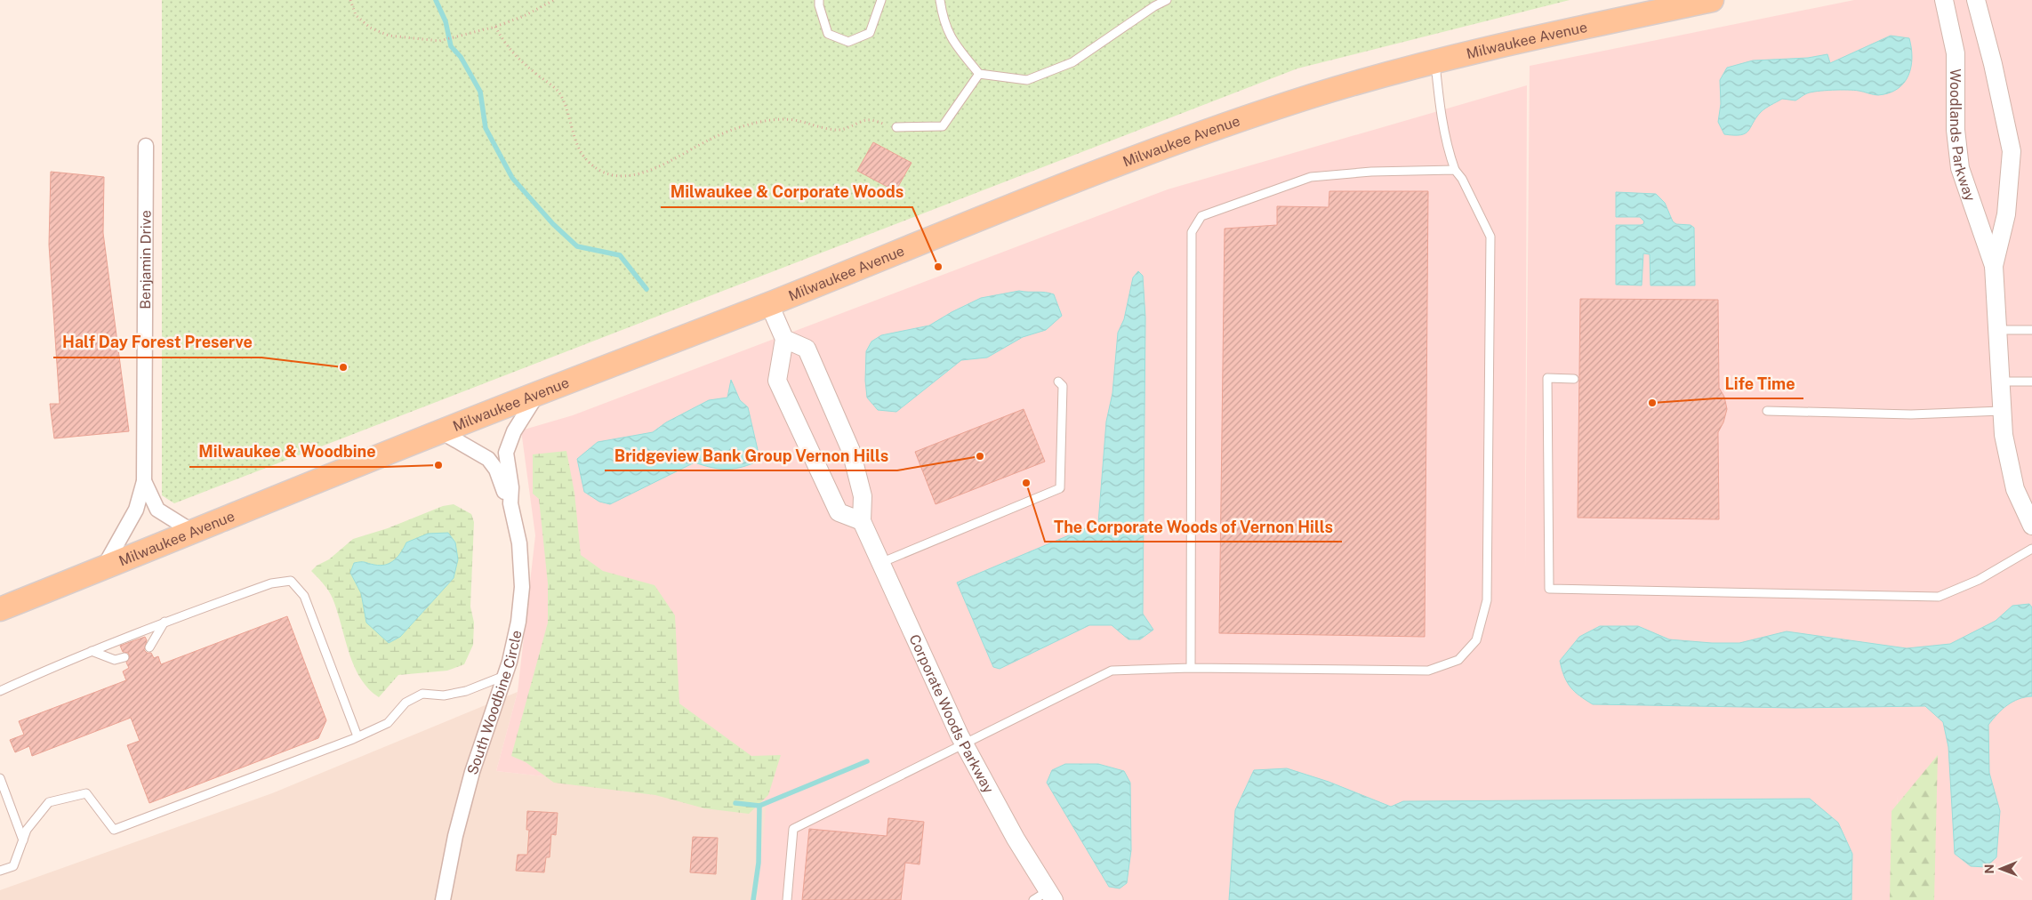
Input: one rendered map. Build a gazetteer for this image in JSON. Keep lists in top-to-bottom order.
{
  "streets": {
    "main road": ["Milwaukee Avenue"],
    "street": [
      "Woodlands Parkway",
      "Benjamin Drive",
      "South Woodbine Circle",
      "Corporate Woods Parkway"
    ]
  },
  "crossings": [
    ["Milwaukee Avenue", "Benjamin Drive"],
    ["Milwaukee Avenue", "South Woodbine Circle"]
  ],
  "places": [
    "Milwaukee & Corporate Woods",
    "Half Day Forest Preserve",
    "Life Time",
    "Bridgeview Bank Group Vernon Hills",
    "Milwaukee & Woodbine",
    "The Corporate Woods of Vernon Hills"
  ],
  "north": "left"
}
